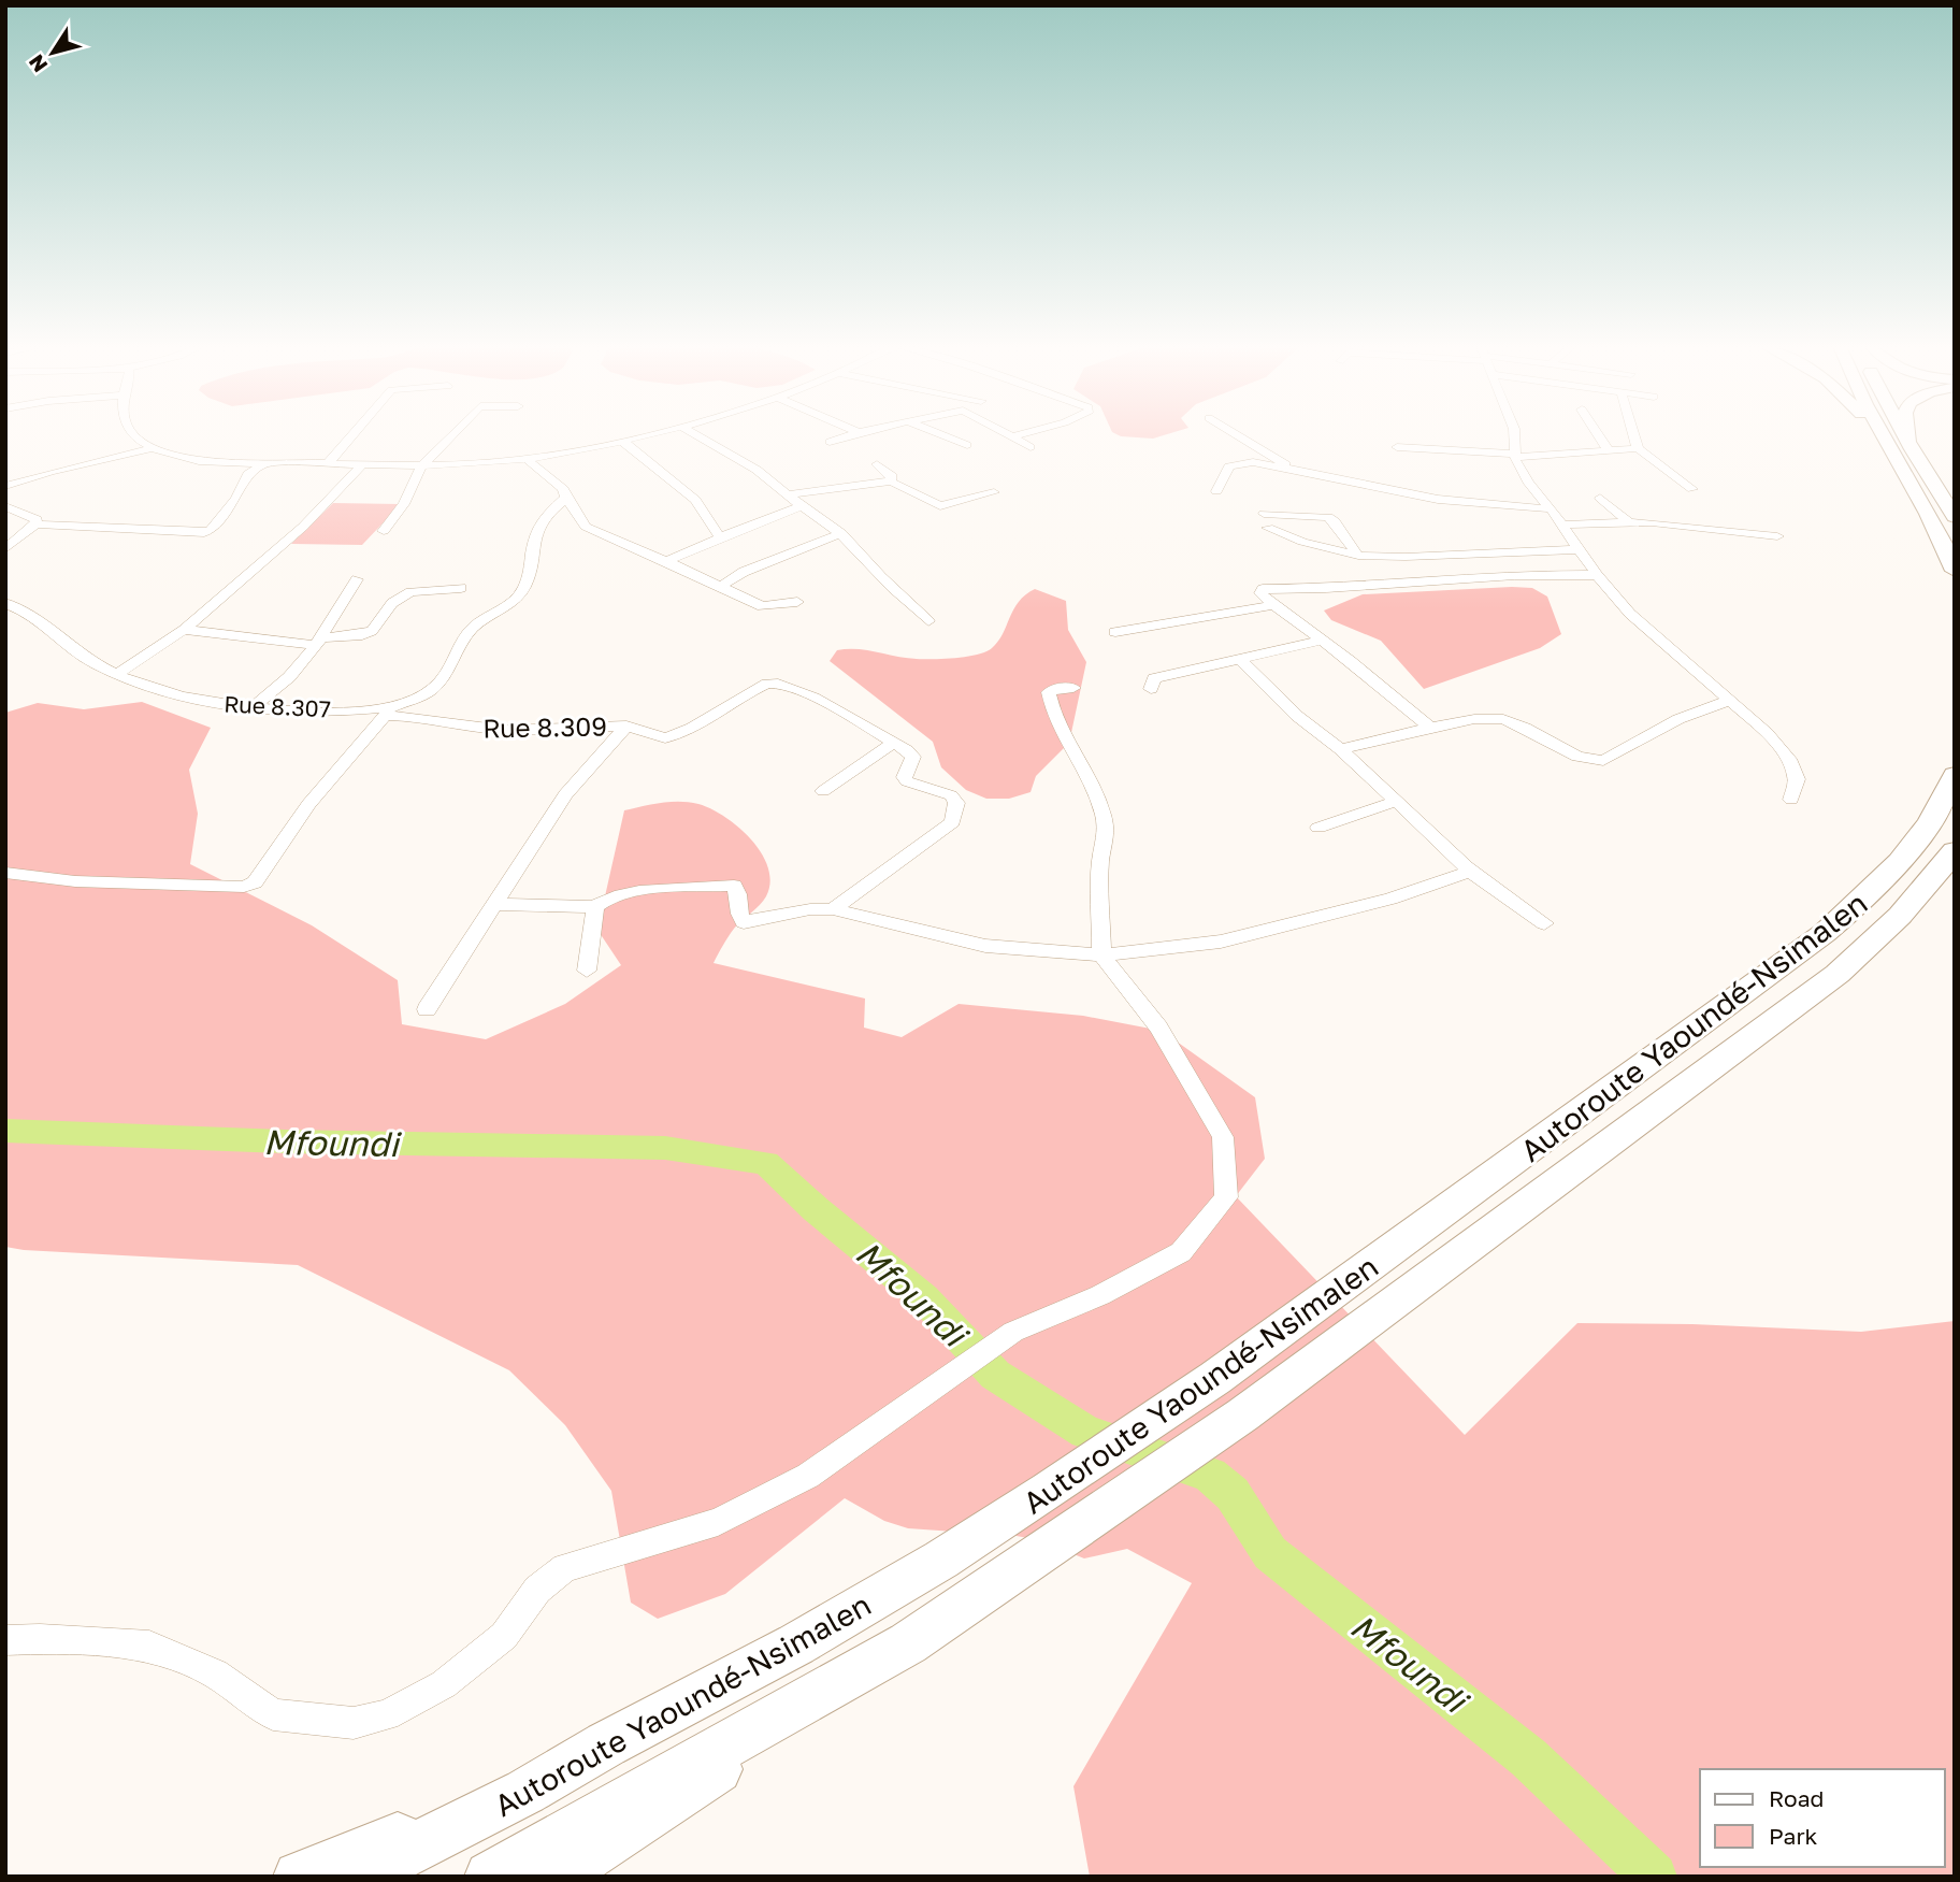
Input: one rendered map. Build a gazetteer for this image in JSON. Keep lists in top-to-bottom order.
{
  "streets": {
    "highway": ["Autoroute Yaoundé-Nsimalen"],
    "street": ["Rue 8.307", "Rue 8.309"]
  },
  "crossings": [
    ["Rue 8.307", "Rue 8.309"]
  ],
  "water": ["Mfoundi"],
  "legend": ["Road", "Park"],
  "north": "bottom left"
}
